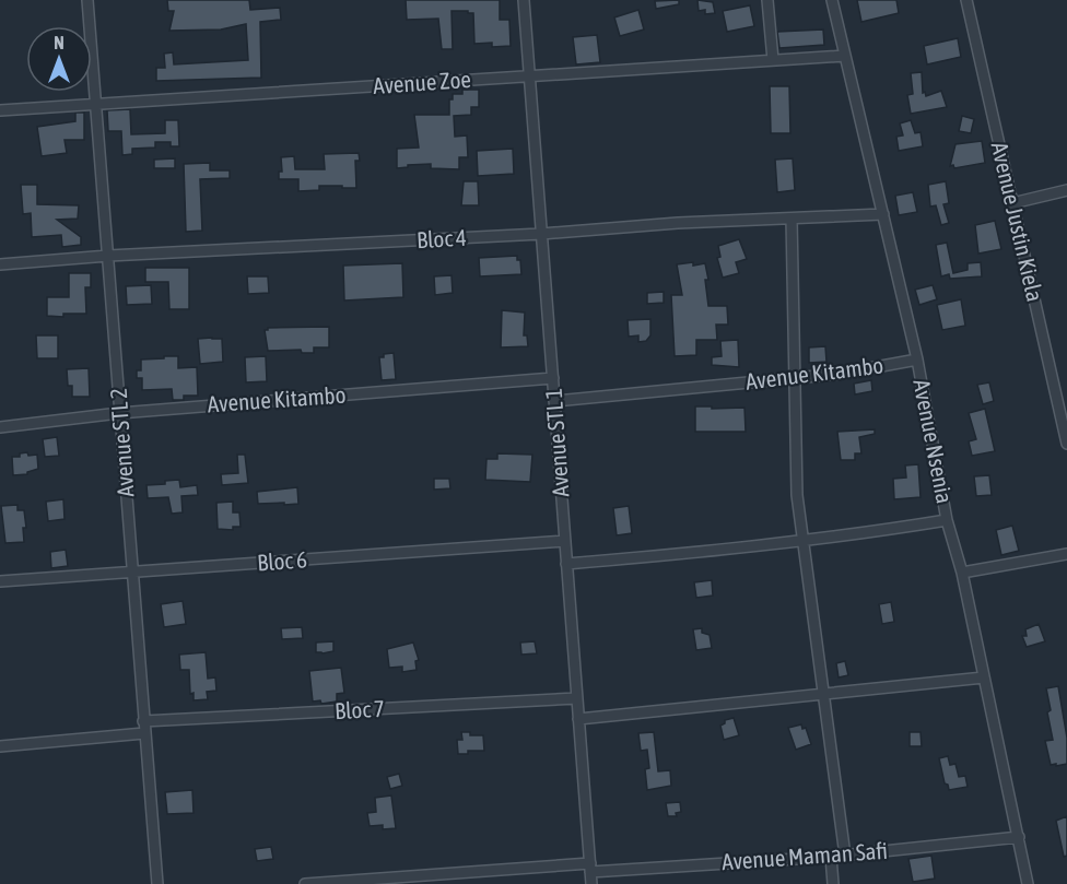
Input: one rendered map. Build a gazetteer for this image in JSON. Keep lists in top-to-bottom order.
{
  "streets": {
    "street": [
      "Avenue Zoe",
      "Avenue Justin Kiela",
      "Bloc 4",
      "Avenue Kitambo",
      "Avenue Nsenia",
      "Avenue STL 2",
      "Avenue STL 1",
      "Bloc 6",
      "Bloc 7",
      "Avenue Maman Safi"
    ]
  },
  "crossings": [
    ["Avenue Zoe", "Avenue Nsenia"],
    ["Avenue Zoe", "Avenue STL 2"],
    ["Avenue Zoe", "Avenue STL 1"],
    ["Bloc 4", "Avenue Nsenia"],
    ["Bloc 4", "Avenue STL 2"],
    ["Bloc 4", "Avenue STL 1"],
    ["Avenue Kitambo", "Avenue Nsenia"],
    ["Avenue Kitambo", "Avenue STL 2"],
    ["Avenue Kitambo", "Avenue STL 1"],
    ["Avenue Nsenia", "Avenue Maman Safi"],
    ["Avenue STL 2", "Bloc 6"],
    ["Avenue STL 2", "Bloc 7"],
    ["Avenue STL 1", "Bloc 6"],
    ["Avenue STL 1", "Bloc 7"],
    ["Avenue STL 1", "Avenue Maman Safi"]
  ],
  "north": "top"
}
